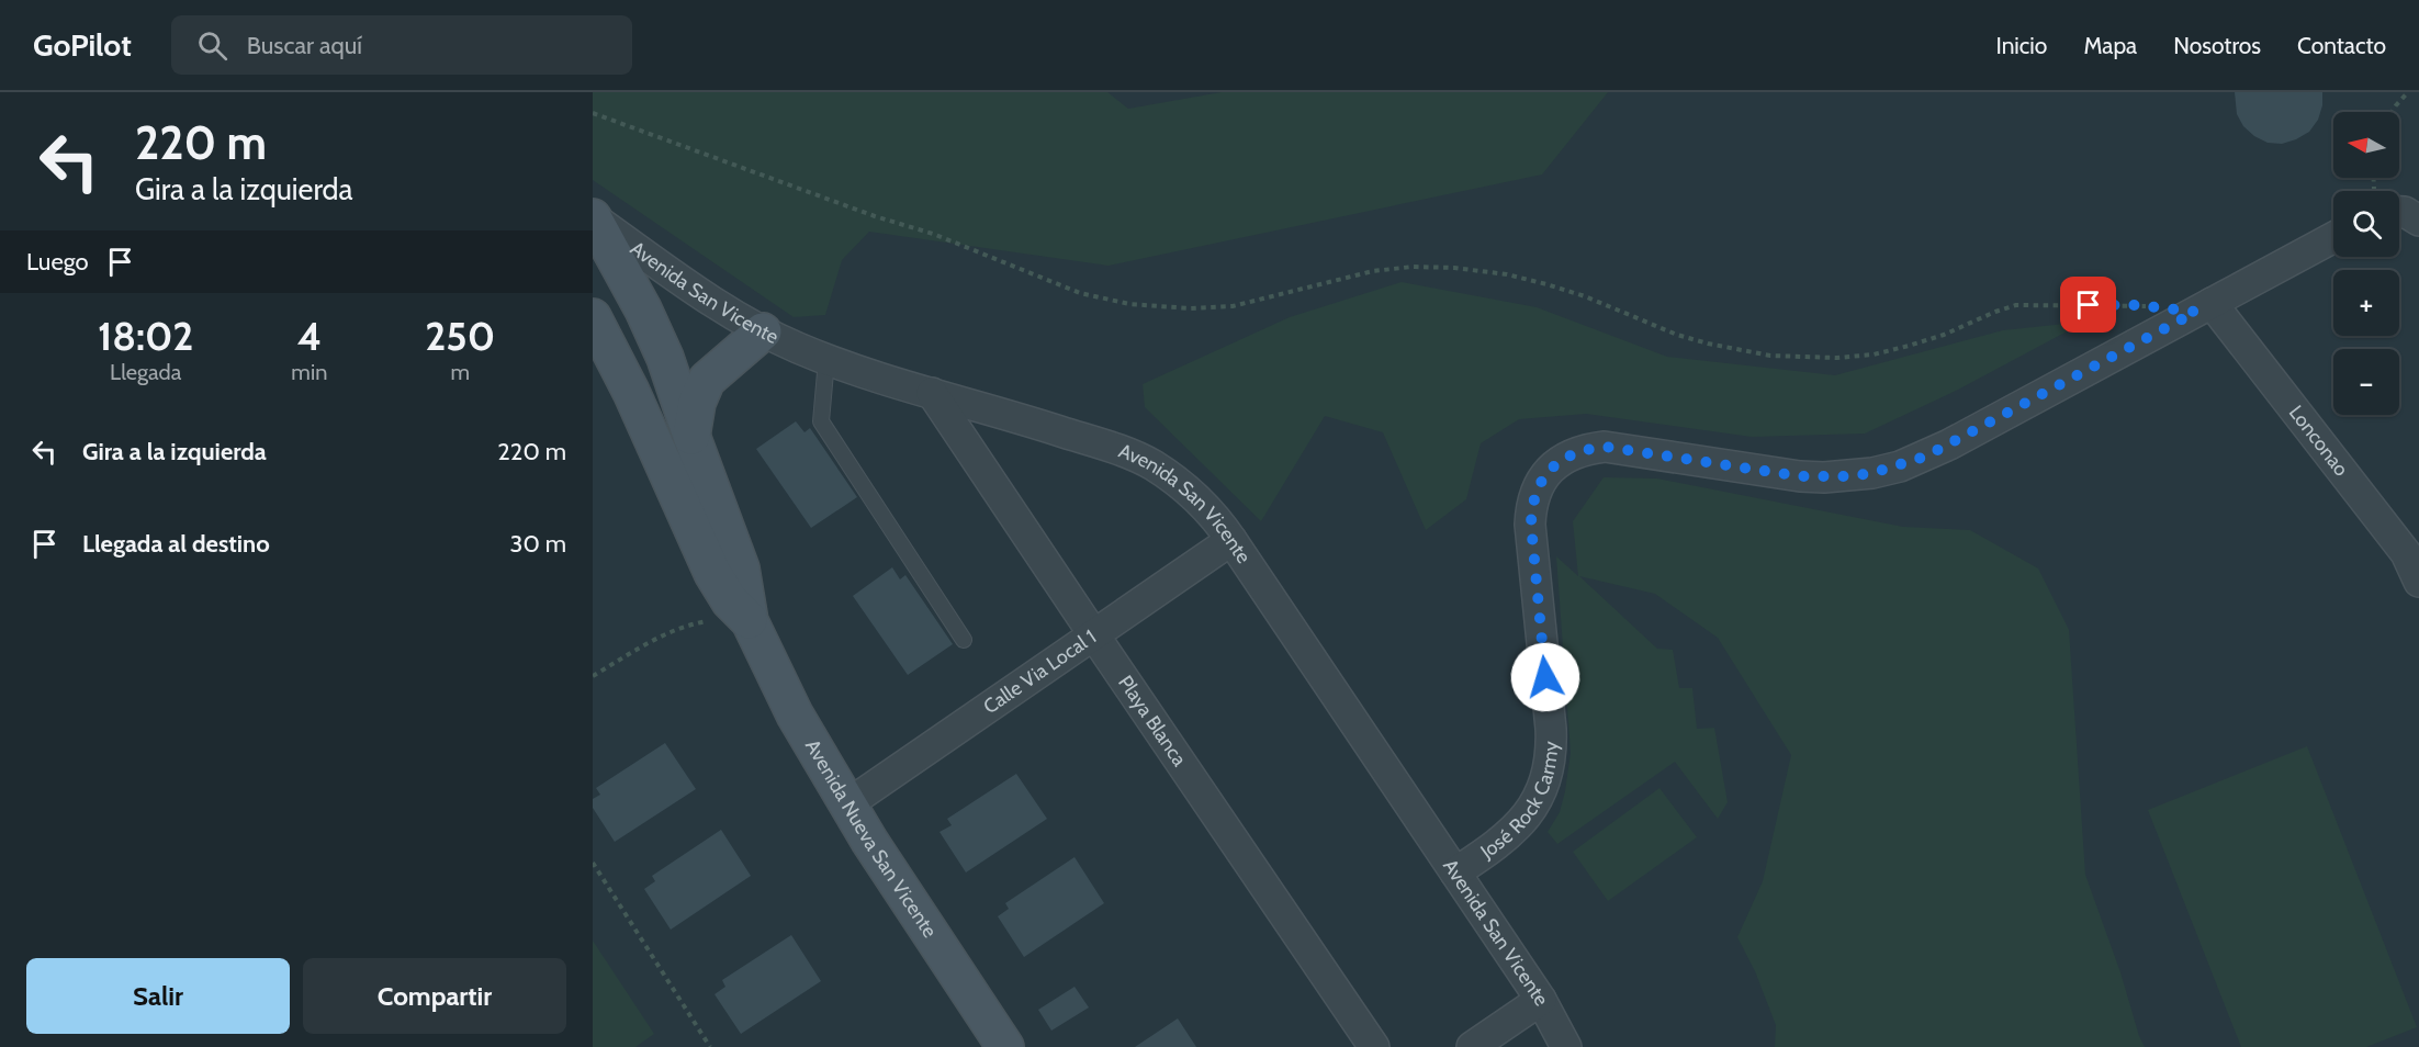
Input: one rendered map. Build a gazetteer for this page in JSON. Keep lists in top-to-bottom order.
{
  "streets": {
    "street": [
      "Avenida San Vicente",
      "Lonconao",
      "Calle Via Local 1",
      "Playa Blanca",
      "José Rock Carmy",
      "Avenida Nueva San Vicente"
    ]
  },
  "crossings": [
    ["Avenida San Vicente", "Calle Via Local 1"],
    ["Avenida San Vicente", "Playa Blanca"],
    ["Avenida San Vicente", "José Rock Carmy"],
    ["Avenida San Vicente", "Avenida Nueva San Vicente"],
    ["Lonconao", "José Rock Carmy"],
    ["Calle Via Local 1", "Playa Blanca"],
    ["Calle Via Local 1", "Avenida Nueva San Vicente"]
  ],
  "north": "left",
  "page": {
    "header": "GoPilot",
    "search": "Buscar aquí",
    "nav": [
      "Inicio",
      "Mapa",
      "Nosotros",
      "Contacto"
    ],
    "turn": ["220 m", "Gira a la izquierda"],
    "map_buttons": ["+", "−"],
    "then": "Luego",
    "eta": [
      "18:02",
      "Llegada",
      "4",
      "min",
      "250",
      "m"
    ],
    "list": [
      {
        "name": "Gira a la izquierda",
        "value": "220 m"
      },
      {
        "name": "Llegada al destino",
        "value": "30 m"
      }
    ],
    "buttons": ["Salir", "Compartir"]
  }
}
